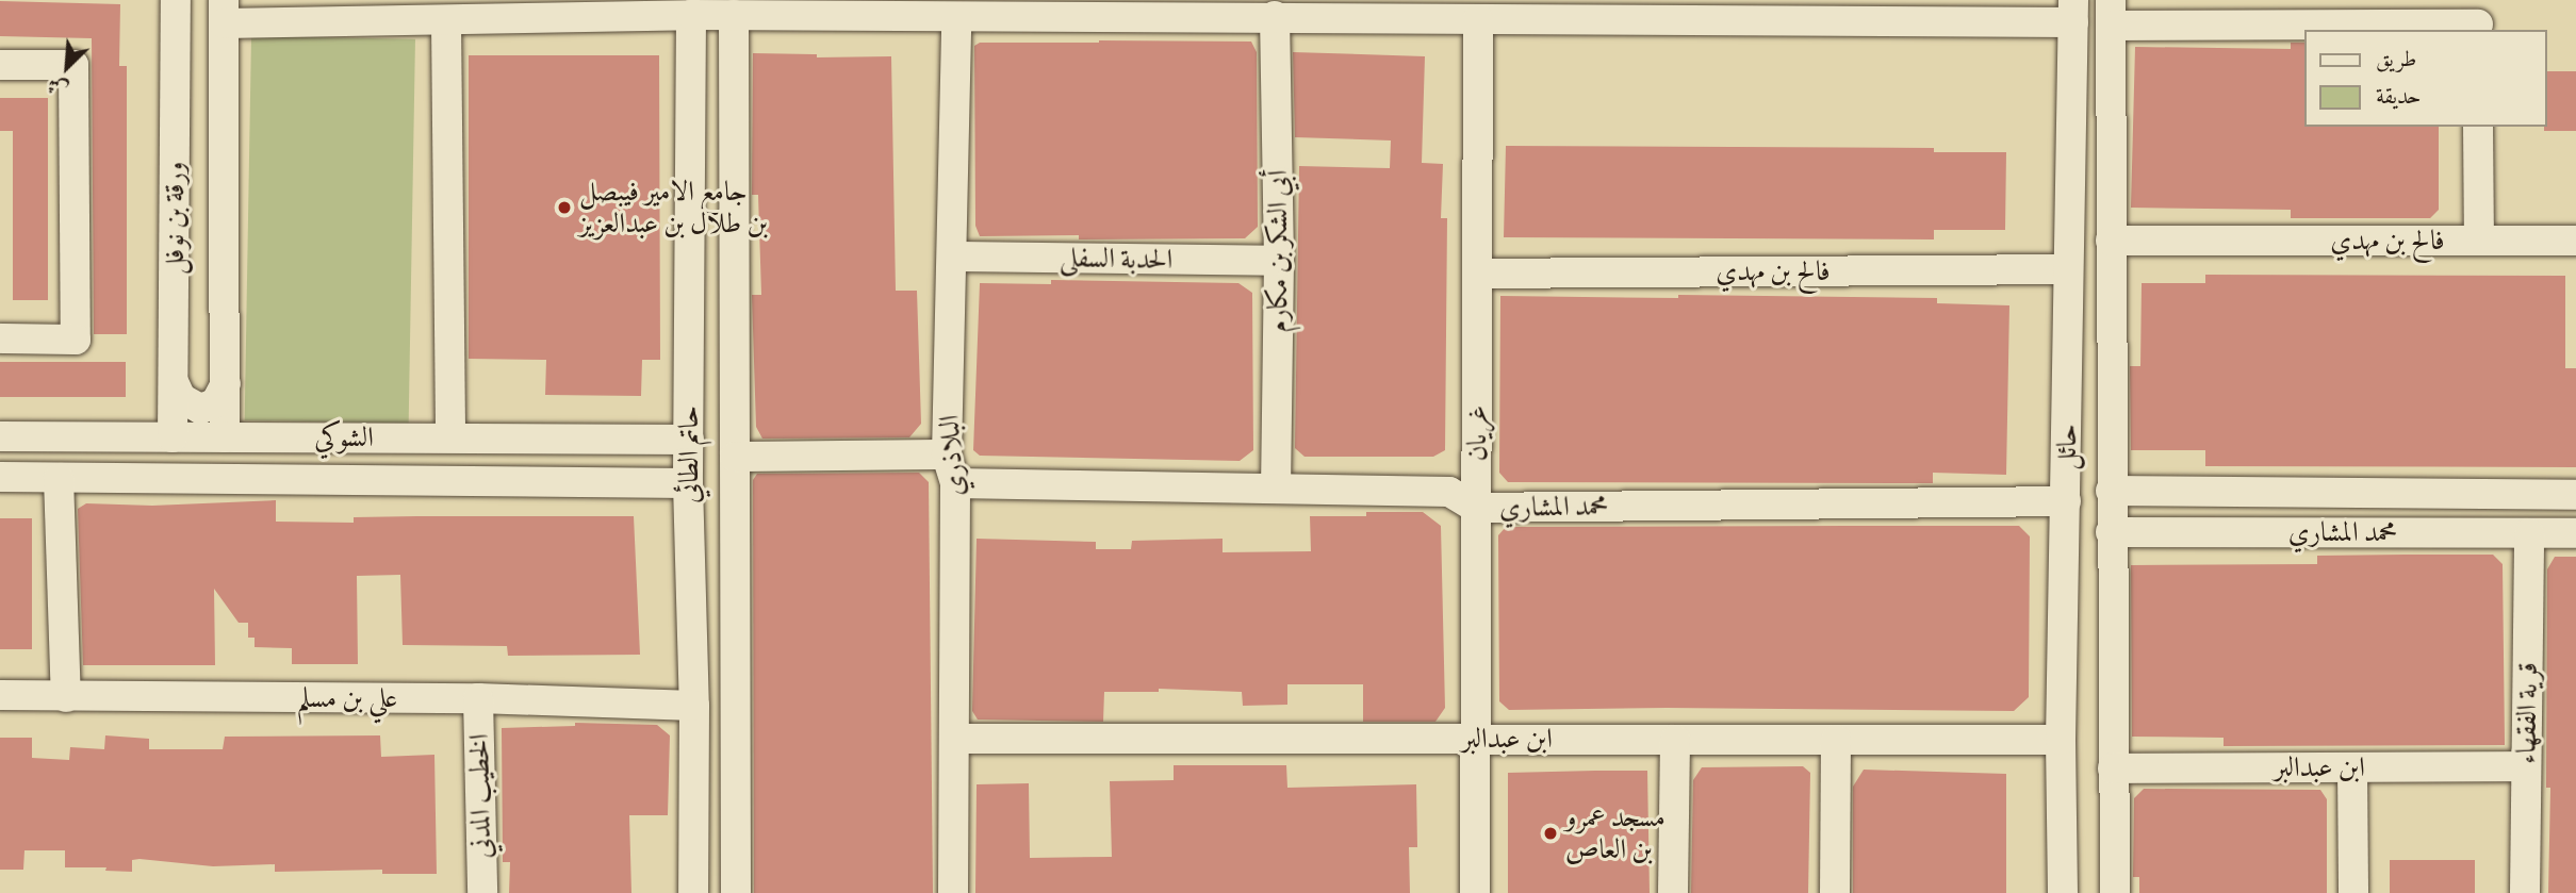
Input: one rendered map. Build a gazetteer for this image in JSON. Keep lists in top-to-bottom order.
{
  "streets": {
    "street": [
      "ورقة بن نوفل",
      "فالح بن مهدي",
      "أبي الشكر بن مكارم",
      "الحدبة السفلى",
      "غريان",
      "الشوكي",
      "حائل",
      "حاتم الطائي",
      "البلاذري",
      "محمد المشاري",
      "علي بن مسلم",
      "قرية الفقهاء",
      "ابن عبدالبر",
      "الخطيب المدني"
    ]
  },
  "crossings": [
    ["ورقة بن نوفل", "الشوكي"],
    ["فالح بن مهدي", "غريان"],
    ["فالح بن مهدي", "حائل"],
    ["أبي الشكر بن مكارم", "الحدبة السفلى"],
    ["أبي الشكر بن مكارم", "محمد المشاري"],
    ["الحدبة السفلى", "البلاذري"],
    ["غريان", "محمد المشاري"],
    ["غريان", "ابن عبدالبر"],
    ["الشوكي", "حاتم الطائي"],
    ["حائل", "محمد المشاري"],
    ["حائل", "ابن عبدالبر"],
    ["حاتم الطائي", "محمد المشاري"],
    ["حاتم الطائي", "علي بن مسلم"],
    ["البلاذري", "محمد المشاري"],
    ["البلاذري", "ابن عبدالبر"],
    ["محمد المشاري", "قرية الفقهاء"],
    ["علي بن مسلم", "الخطيب المدني"],
    ["قرية الفقهاء", "ابن عبدالبر"]
  ],
  "places": ["جامع الامير فيبصل بن طلال بن عبدالعزيز", "مسجد عمرو بن العاص"],
  "legend": ["طريق", "حديقة"],
  "north": "bottom left"
}
